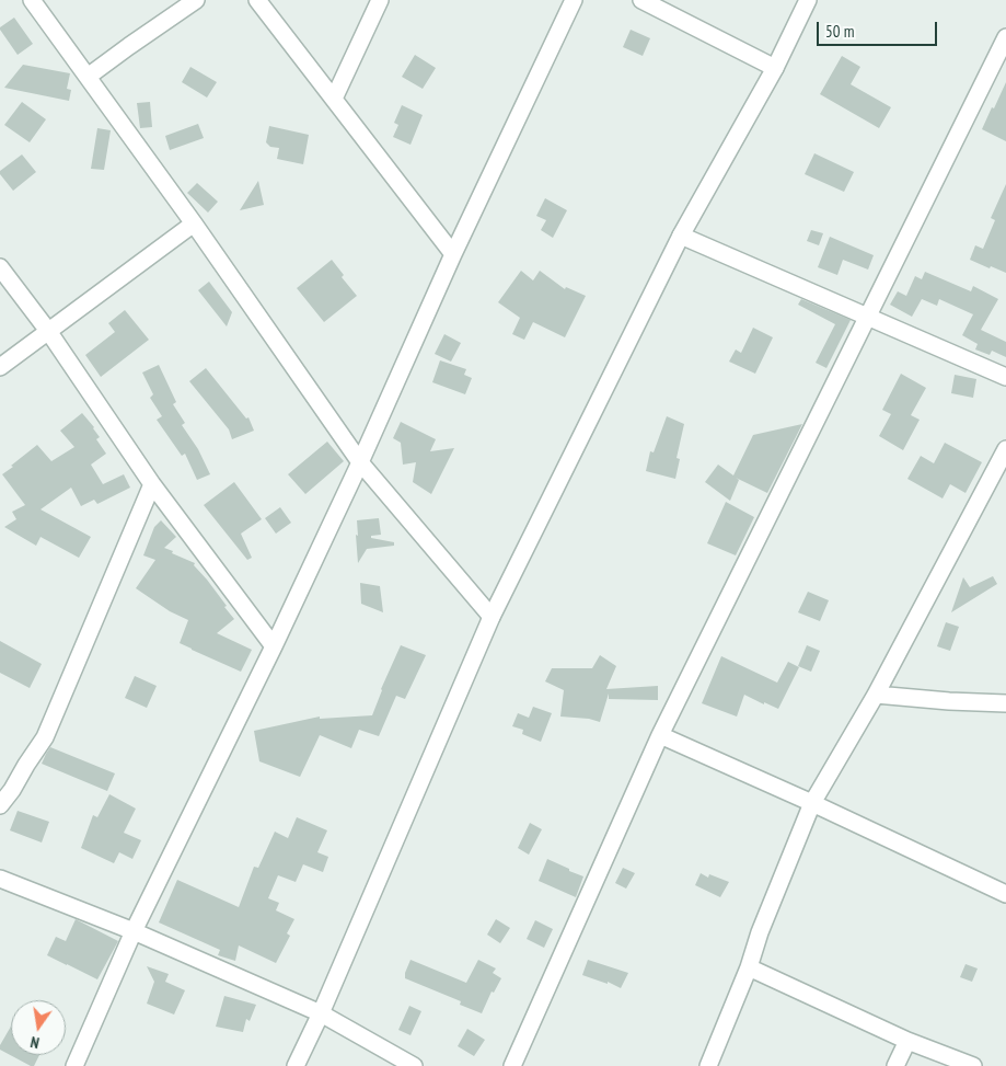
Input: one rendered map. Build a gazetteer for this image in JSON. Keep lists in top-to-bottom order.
{
  "scale_bar": "50 m",
  "north": "bottom"
}
